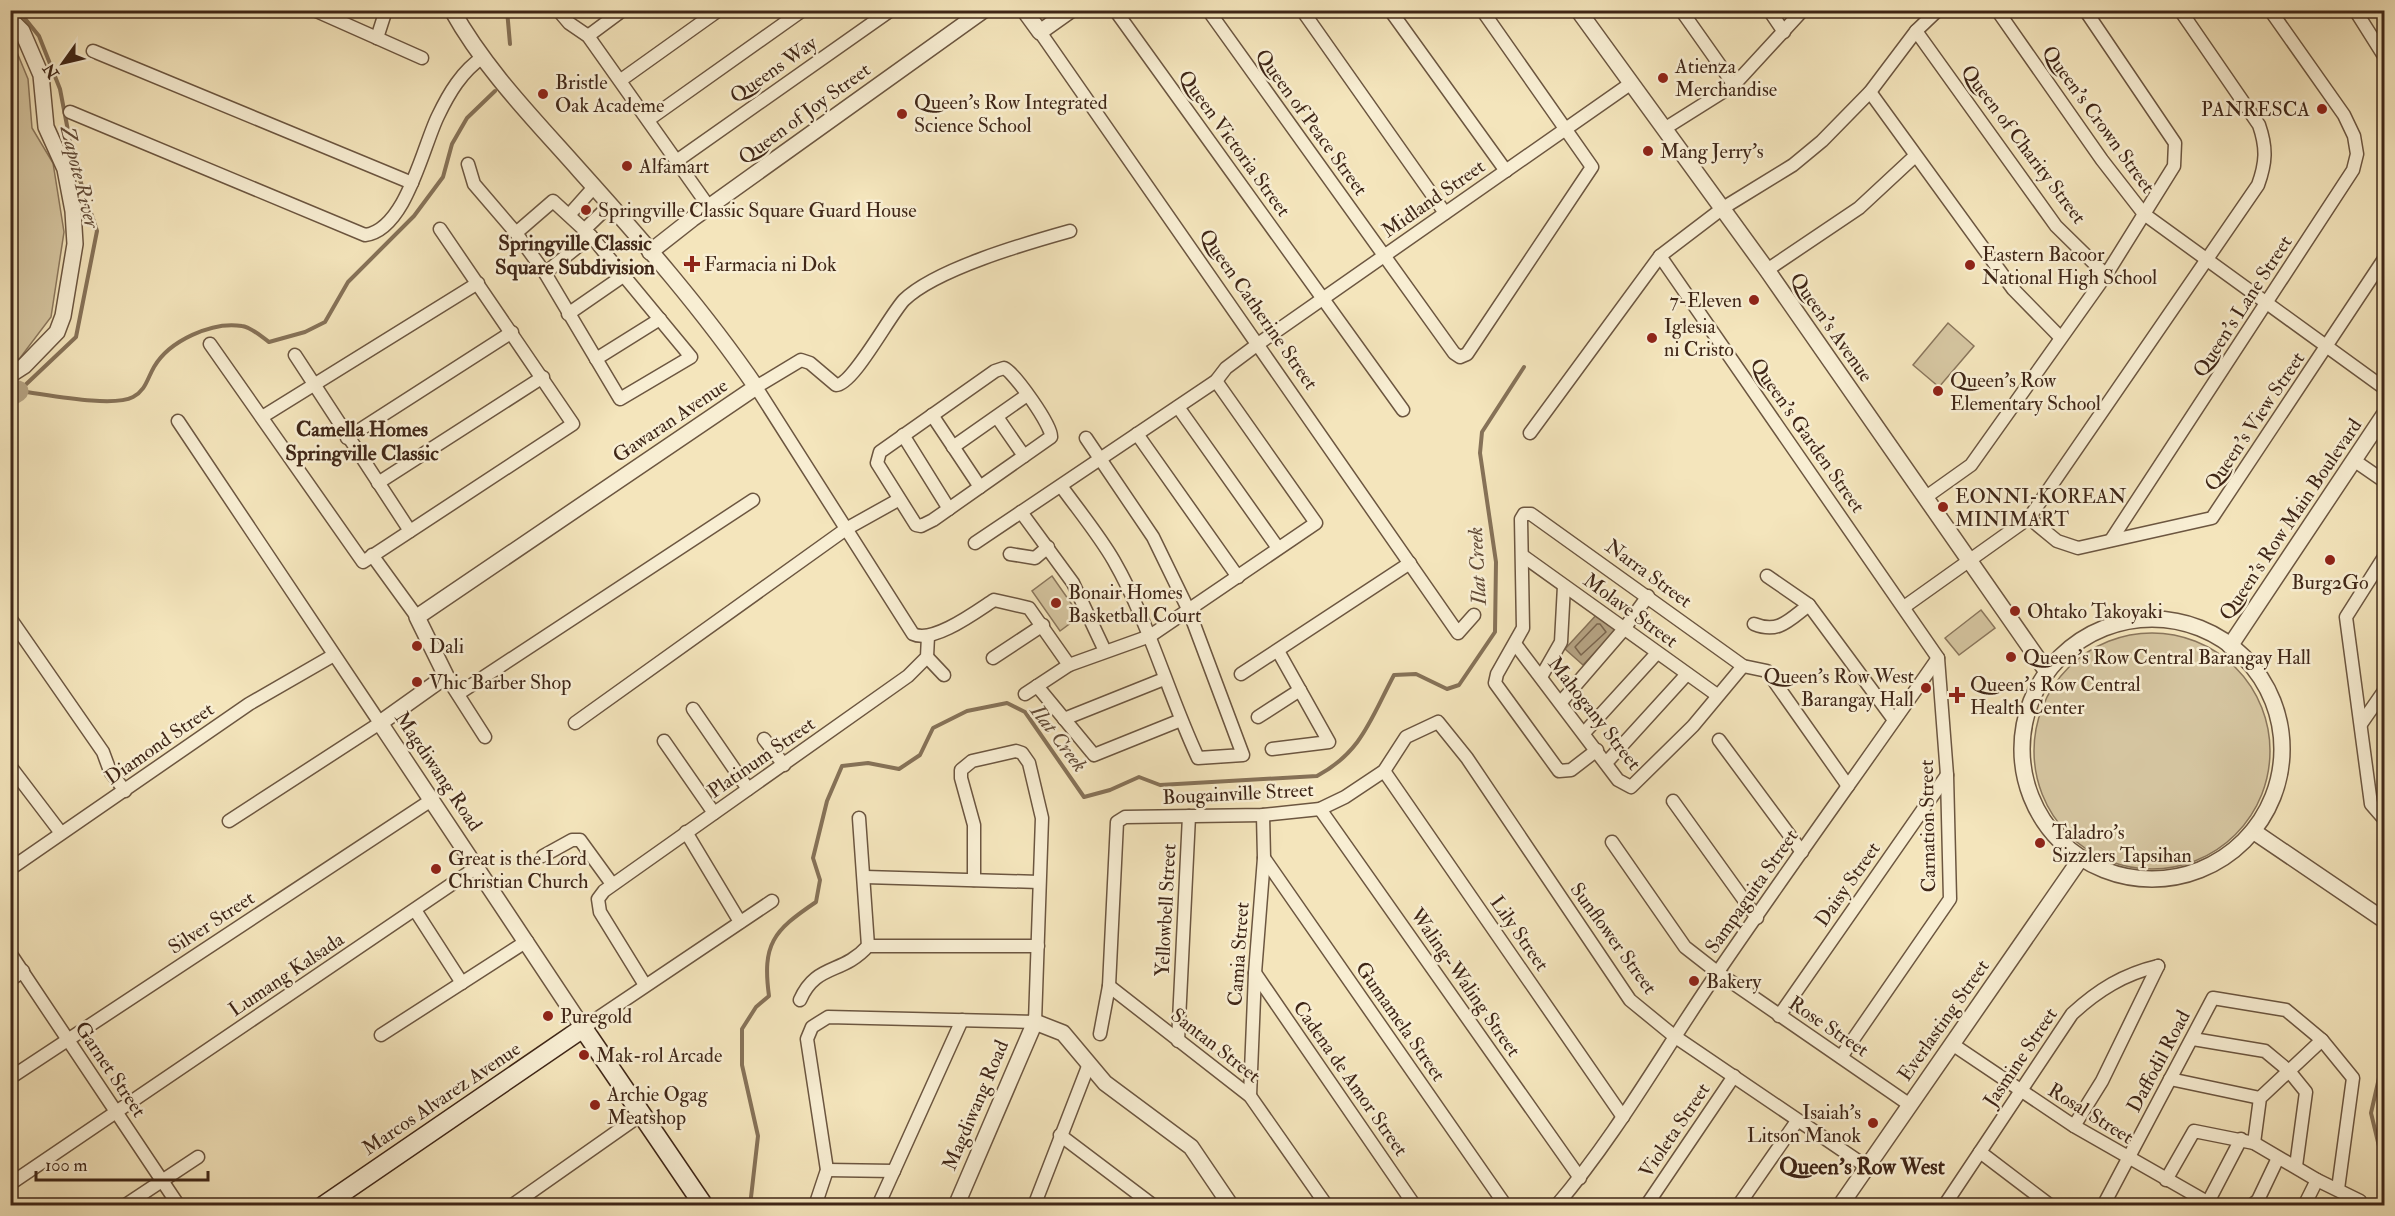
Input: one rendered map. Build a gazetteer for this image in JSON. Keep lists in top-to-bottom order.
{
  "streets": {
    "main road": ["Magdiwang Road", "Marcos Alvarez Avenue"],
    "street": [
      "Queens Way",
      "Queen of Joy Street",
      "Queen's Crown Street",
      "Queen of Peace Street",
      "Queen Victoria Street",
      "Queen of Charity Street",
      "Midland Street",
      "Queen's Lane Street",
      "Queen Catherine Street",
      "Queen's Avenue",
      "Gawaran Avenue",
      "Queen's View Street",
      "Queen's Garden Street",
      "Queen's Row Main Boulevard",
      "Narra Street",
      "Molave Street",
      "Mahogany Street",
      "Diamond Street",
      "Platinum Street",
      "Bougainville Street",
      "Carnation Street",
      "Daisy Street",
      "Sampaguita Street",
      "Yellowbell Street",
      "Silver Street",
      "Lily Street",
      "Sunflower Street",
      "Camia Street",
      "Lumang Kalsada",
      "Waling-Waling Street",
      "Everlasting Street",
      "Gumamela Street",
      "Rose Street",
      "Santan Street",
      "Jasmine Street",
      "Daffodil Road",
      "Garnet Street",
      "Cadena de Amor Street",
      "Rosal Street",
      "Violeta Street"
    ]
  },
  "crossings": [
    ["Queen of Joy Street", "Gawaran Avenue"],
    ["Queen's Crown Street", "Queen's Lane Street"],
    ["Queen's Crown Street", "Queen's View Street"],
    ["Queen of Peace Street", "Midland Street"],
    ["Queen Victoria Street", "Midland Street"],
    ["Midland Street", "Queen Catherine Street"],
    ["Midland Street", "Queen's Avenue"],
    ["Queen's Lane Street", "Queen's View Street"],
    ["Queen's Garden Street", "Carnation Street"],
    ["Narra Street", "Molave Street"],
    ["Narra Street", "Mahogany Street"],
    ["Narra Street", "Sampaguita Street"],
    ["Molave Street", "Mahogany Street"],
    ["Diamond Street", "Magdiwang Road"],
    ["Magdiwang Road", "Silver Street"],
    ["Magdiwang Road", "Lumang Kalsada"],
    ["Magdiwang Road", "Marcos Alvarez Avenue"],
    ["Bougainville Street", "Yellowbell Street"],
    ["Bougainville Street", "Lily Street"],
    ["Bougainville Street", "Sunflower Street"],
    ["Bougainville Street", "Camia Street"],
    ["Bougainville Street", "Waling-Waling Street"],
    ["Bougainville Street", "Santan Street"],
    ["Carnation Street", "Daisy Street"],
    ["Carnation Street", "Sampaguita Street"],
    ["Carnation Street", "Rose Street"],
    ["Daisy Street", "Rose Street"],
    ["Sampaguita Street", "Lily Street"],
    ["Sampaguita Street", "Sunflower Street"],
    ["Sampaguita Street", "Waling-Waling Street"],
    ["Sampaguita Street", "Rose Street"],
    ["Yellowbell Street", "Santan Street"],
    ["Silver Street", "Garnet Street"],
    ["Sunflower Street", "Everlasting Street"],
    ["Sunflower Street", "Violeta Street"],
    ["Camia Street", "Gumamela Street"],
    ["Camia Street", "Santan Street"],
    ["Camia Street", "Cadena de Amor Street"],
    ["Lumang Kalsada", "Garnet Street"],
    ["Everlasting Street", "Rose Street"],
    ["Everlasting Street", "Rosal Street"],
    ["Jasmine Street", "Rosal Street"],
    ["Daffodil Road", "Rosal Street"]
  ],
  "districts": ["Springville Classic Square Subdivision", "Camella Homes Springville Classic", "Queen's Row West"],
  "water": ["Zapote River", "Ilat Creek"],
  "places": {
    "other": [
      "Atienza Merchandise",
      "Bristle Oak Academe",
      "PANRESCA",
      "Queen's Row Integrated Science School",
      "Mang Jerry's",
      "Alfamart",
      "Springville Classic Square Guard House",
      "Eastern Bacoor National High School",
      "7-Eleven",
      "Iglesia ni Cristo",
      "Queen's Row Elementary School",
      "EONNI-KOREAN MINIMART",
      "Burg2Go",
      "Bonair Homes Basketball Court",
      "Ohtako Takoyaki",
      "Dali",
      "Queen's Row Central Barangay Hall",
      "Vhic Barber Shop",
      "Queen's Row West Barangay Hall",
      "Taladro's Sizzlers Tapsihan",
      "Great is the Lord Christian Church",
      "Bakery",
      "Puregold",
      "Mak-rol Arcade",
      "Archie Ogag Meatshop",
      "Isaiah's Litson Manok"
    ],
    "health": ["Farmacia ni Dok", "Queen's Row Central Health Center"]
  },
  "scale_bar": "100 m",
  "north": "bottom left"
}
